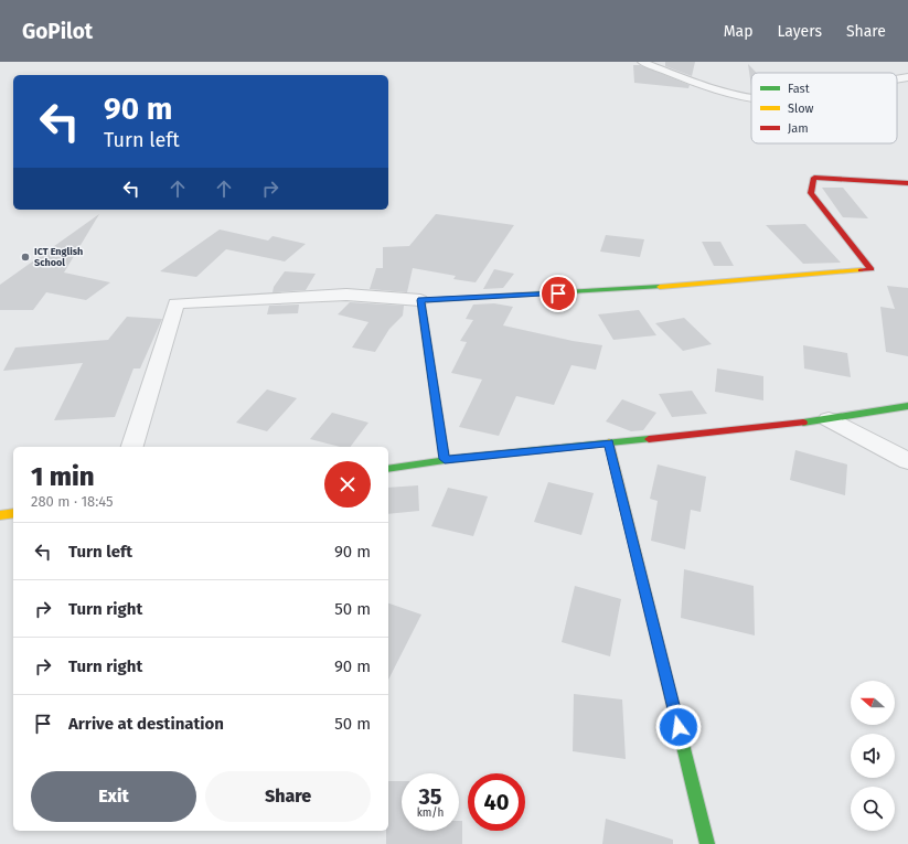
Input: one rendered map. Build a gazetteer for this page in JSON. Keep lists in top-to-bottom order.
{
  "places": ["ICT English School"],
  "legend": ["Fast", "Slow", "Jam"],
  "north": "left",
  "page": {
    "header": "GoPilot",
    "nav": ["Map", "Layers", "Share"],
    "turn": ["90 m", "Turn left"],
    "heading": ["1 min", "280 m · 18:45"],
    "list": [
      {
        "name": "Turn left",
        "value": "90 m"
      },
      {
        "name": "Turn right",
        "value": "50 m"
      },
      {
        "name": "Turn right",
        "value": "90 m"
      },
      {
        "name": "Arrive at destination",
        "value": "50 m"
      }
    ],
    "buttons": ["Exit", "Share"],
    "speed": "35 km/h",
    "limit": "40"
  }
}
